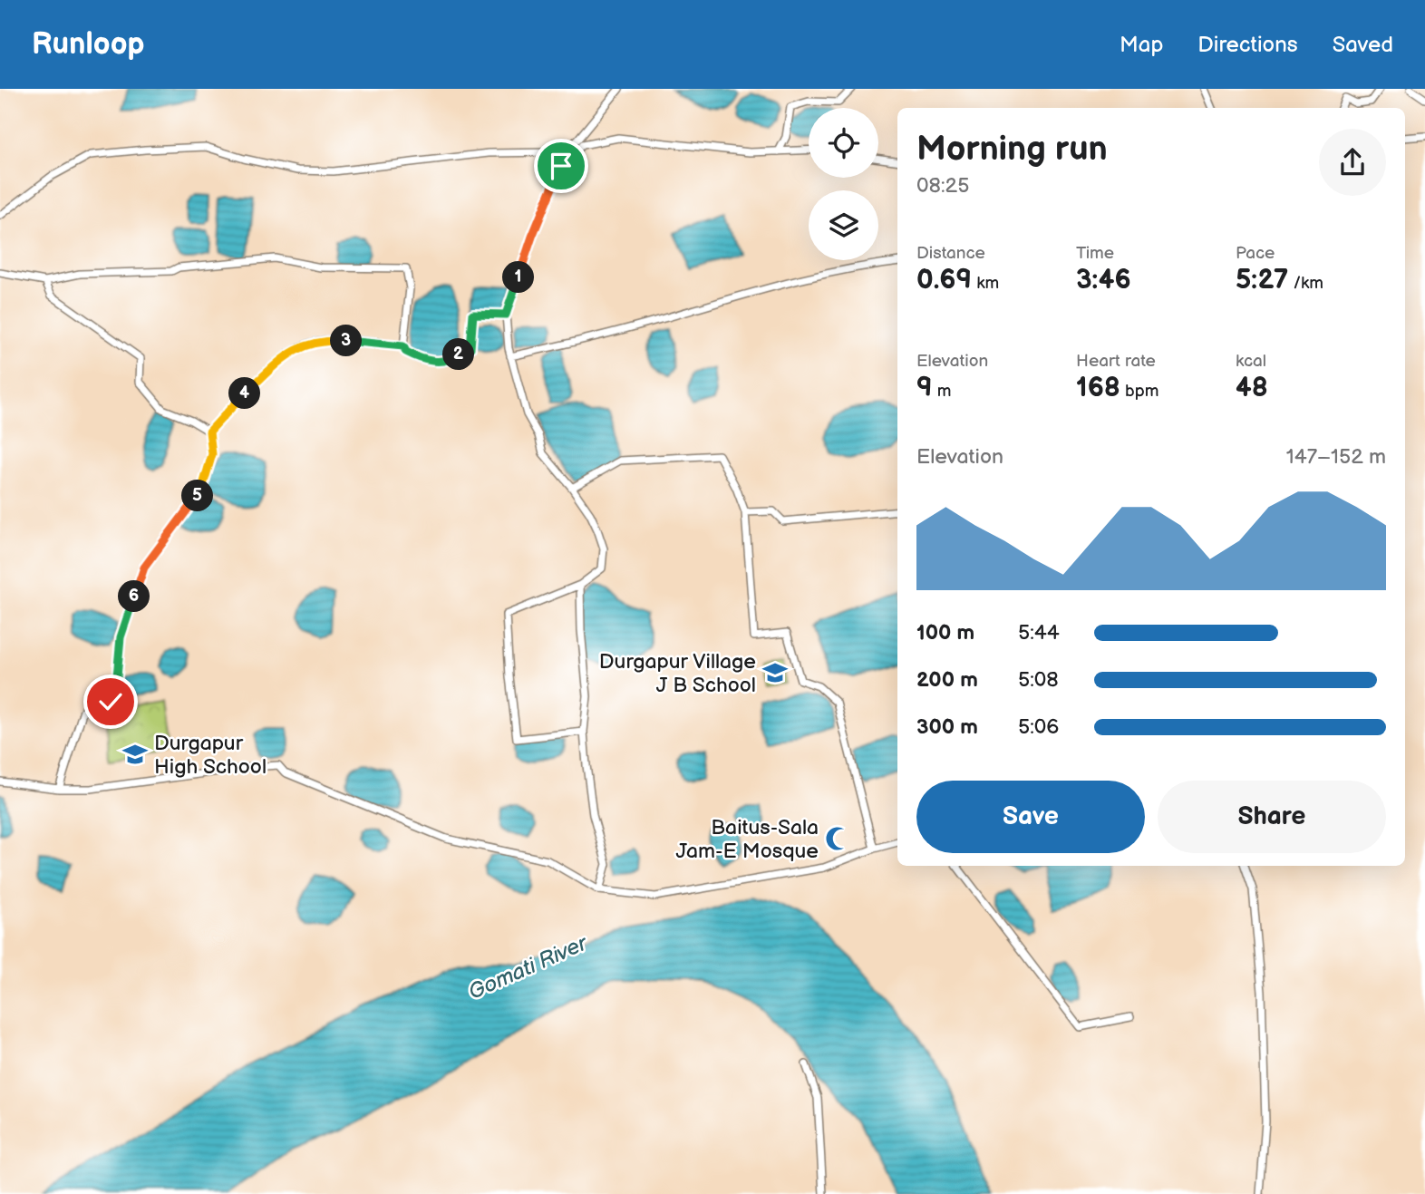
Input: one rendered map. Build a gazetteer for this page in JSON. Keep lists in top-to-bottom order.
{
  "water": ["Gomati River"],
  "places": {
    "school or university": ["Durgapur Village J B School", "Durgapur High School"],
    "mosque": ["Baitus-Sala Jam-E Mosque"]
  },
  "page": {
    "header": "Runloop",
    "nav": ["Map", "Directions", "Saved"],
    "heading": ["Morning run", "08:25"],
    "stats": [
      ["Distance", "0.69 km"],
      ["Time", "3:46"],
      ["Pace", "5:27 /km"],
      ["Elevation", "9 m"],
      ["Heart rate", "168 bpm"],
      ["kcal", "48"]
    ],
    "pins": [
      "1",
      "3",
      "2",
      "4",
      "5",
      "6"
    ],
    "chart": ["Elevation", "147–152 m"],
    "list": [
      {
        "name": "100 m",
        "note": "5:44"
      },
      {
        "name": "200 m",
        "note": "5:08"
      },
      {
        "name": "300 m",
        "note": "5:06"
      }
    ],
    "buttons": ["Save", "Share"]
  }
}
